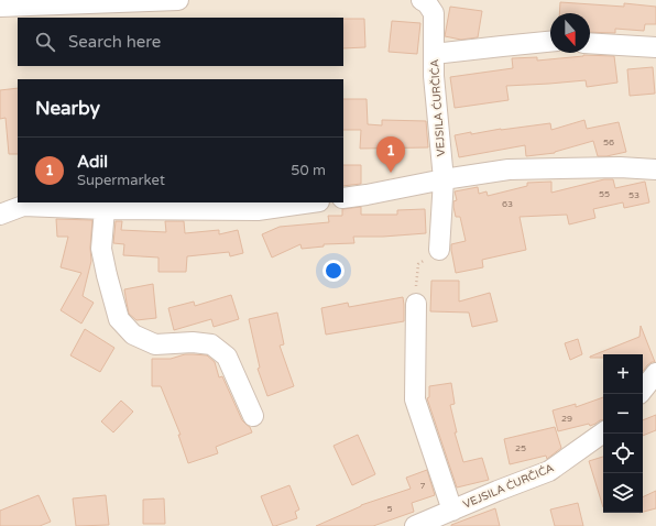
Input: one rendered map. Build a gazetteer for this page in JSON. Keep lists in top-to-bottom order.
{
  "streets": {
    "street": ["VEJSILA ĆURČIĆA"]
  },
  "house_numbers": [
    "56",
    "55",
    "53",
    "63",
    "29",
    "25",
    "7",
    "5"
  ],
  "north": "bottom",
  "page": {
    "search": "Search here",
    "heading": "Nearby",
    "pins": "1",
    "list": [
      {
        "mark": "1",
        "name": "Adil",
        "note": "Supermarket",
        "value": "50 m"
      }
    ],
    "map_buttons": ["+", "−"]
  }
}
